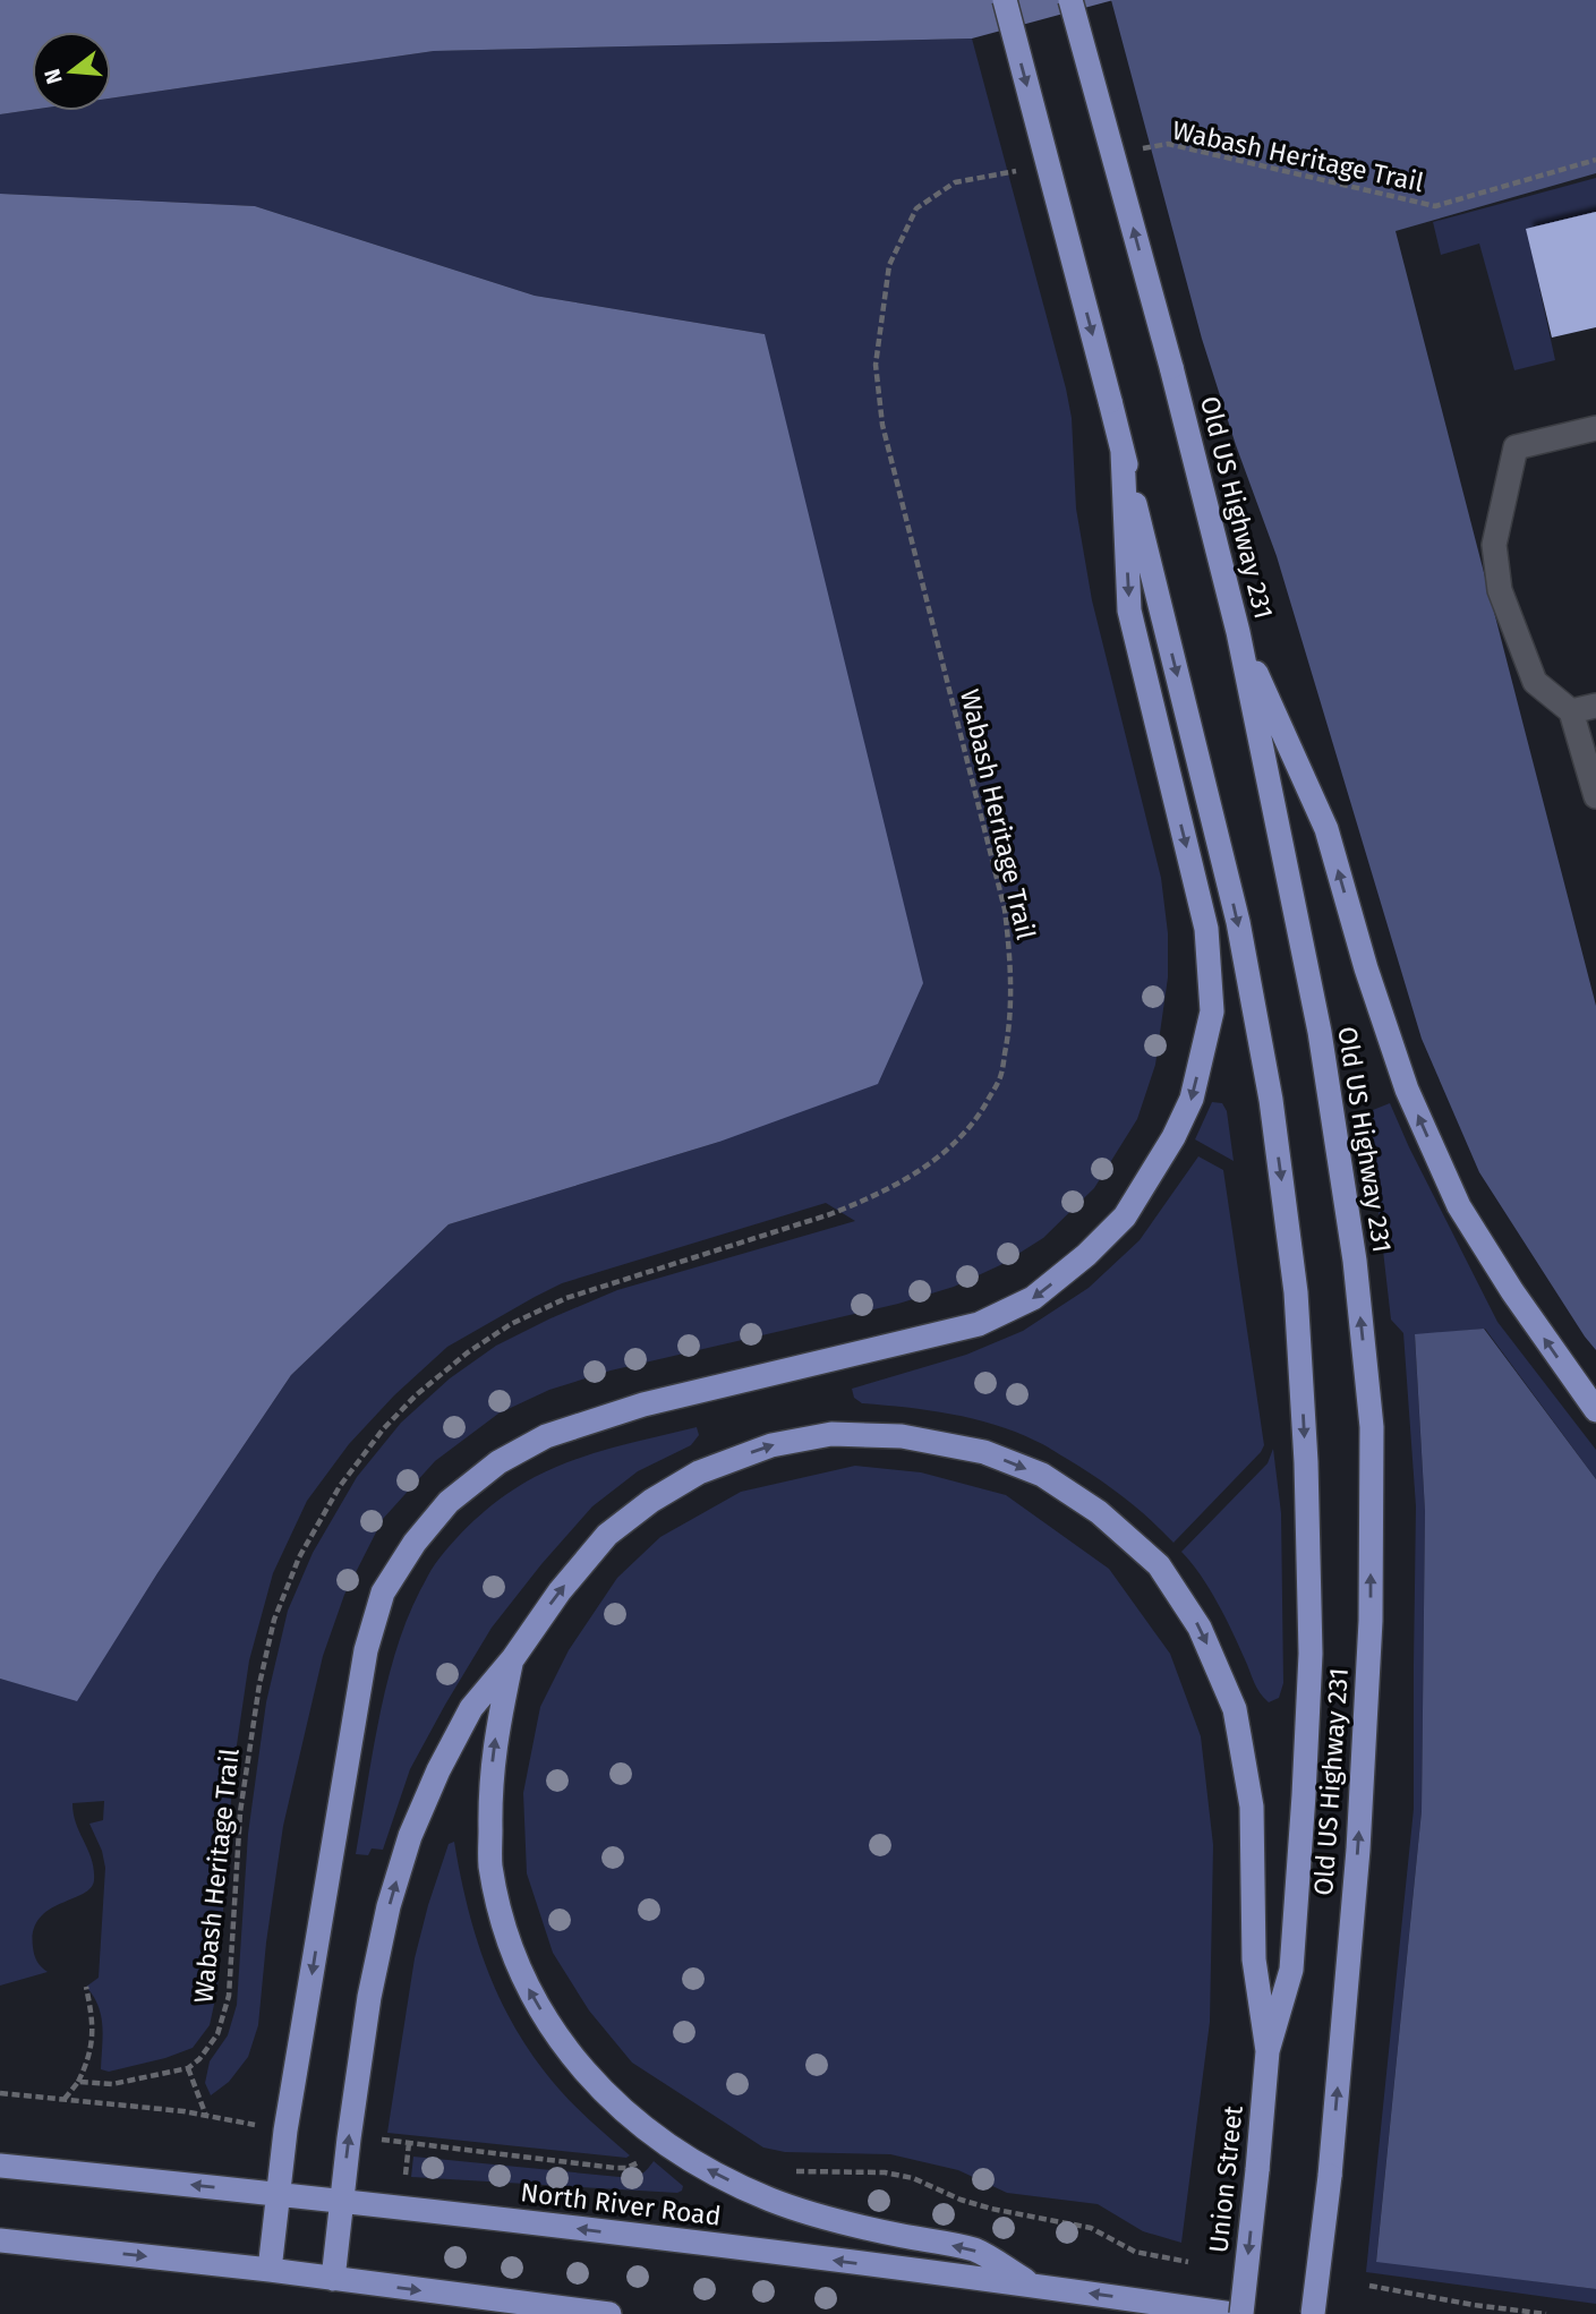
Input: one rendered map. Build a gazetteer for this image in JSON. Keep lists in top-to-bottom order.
{
  "streets": {
    "main road": ["Old US Highway 231", "Union Street", "North River Road"],
    "path": ["Wabash Heritage Trail"]
  },
  "crossings": [
    ["Old US Highway 231", "Union Street"]
  ],
  "one_way": ["Union Street"],
  "north": "left"
}
